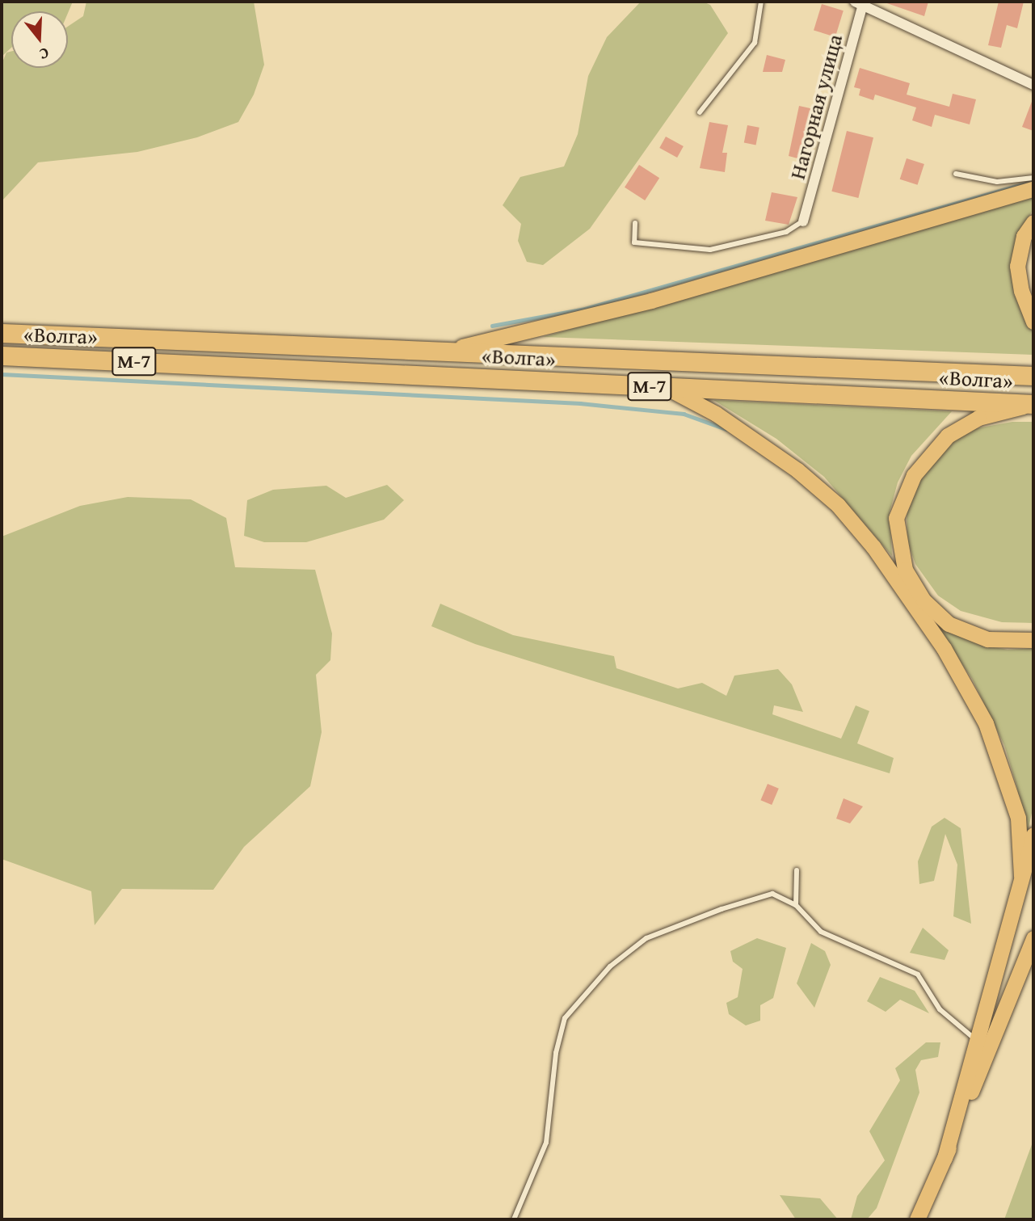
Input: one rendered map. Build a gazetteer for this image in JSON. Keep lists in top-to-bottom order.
{
  "streets": {
    "highway": ["«Волга»", "М-7"],
    "street": ["Нагорная улица"]
  },
  "north": "bottom"
}
